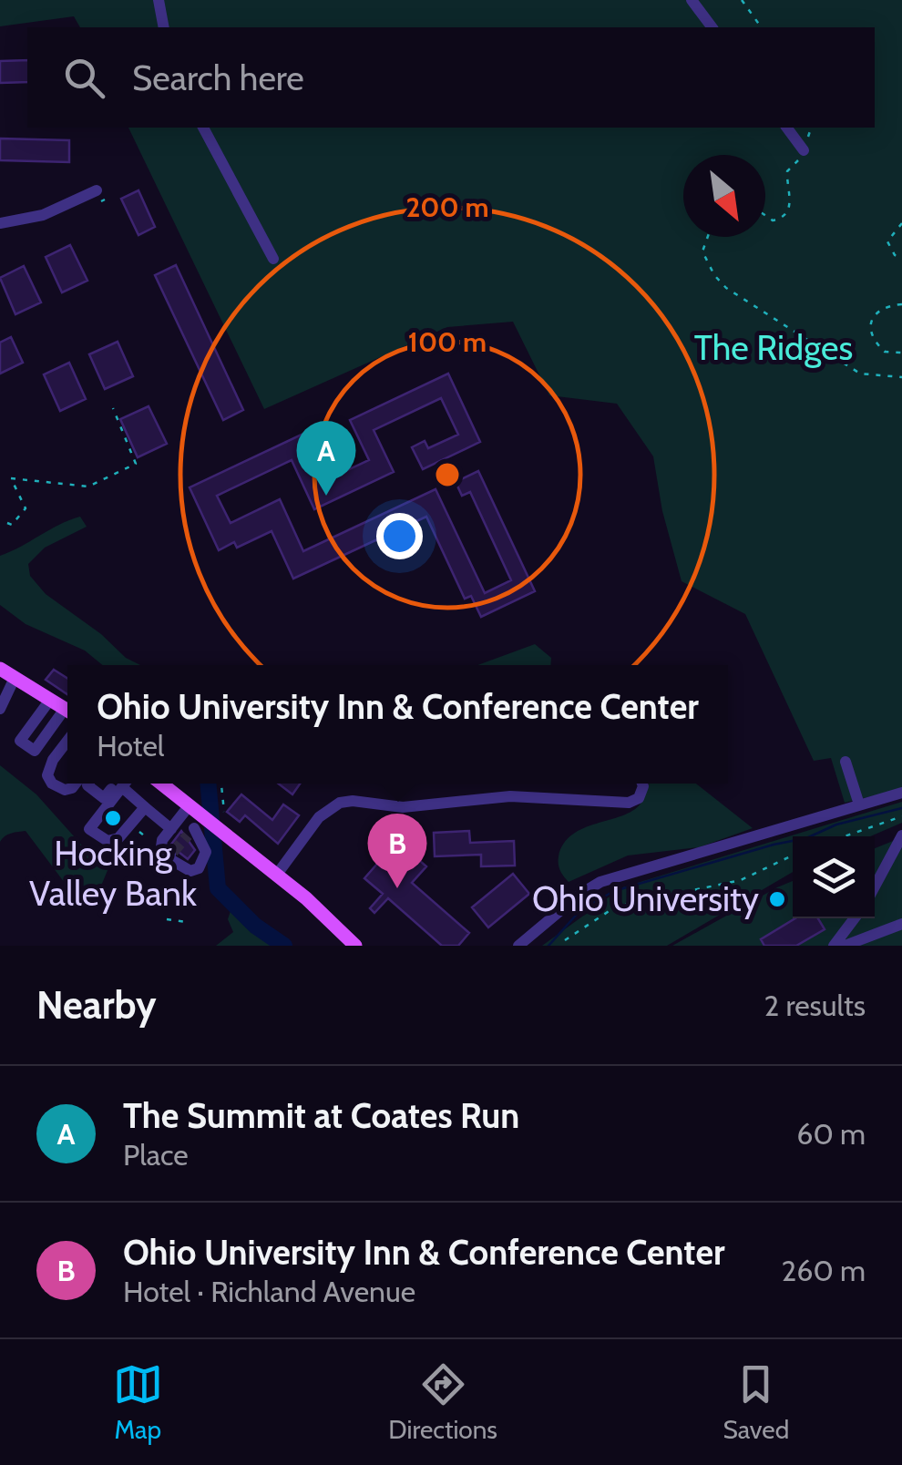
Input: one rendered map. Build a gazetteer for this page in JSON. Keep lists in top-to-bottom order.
{
  "parks": ["The Ridges"],
  "places": ["Hocking Valley Bank", "Ohio University"],
  "north": "bottom right",
  "page": {
    "search": "Search here",
    "pins": ["A", "B"],
    "popup": ["Ohio University Inn & Conference Center", "Hotel"],
    "heading": ["Nearby", "2 results"],
    "list": [
      {
        "mark": "A",
        "name": "The Summit at Coates Run",
        "note": "Place",
        "value": "60 m"
      },
      {
        "mark": "B",
        "name": "Ohio University Inn & Conference Center",
        "note": "Hotel · Richland Avenue",
        "value": "260 m"
      }
    ],
    "nav": ["Map", "Directions", "Saved"]
  },
  "rings": ["200 m", "100 m"]
}
